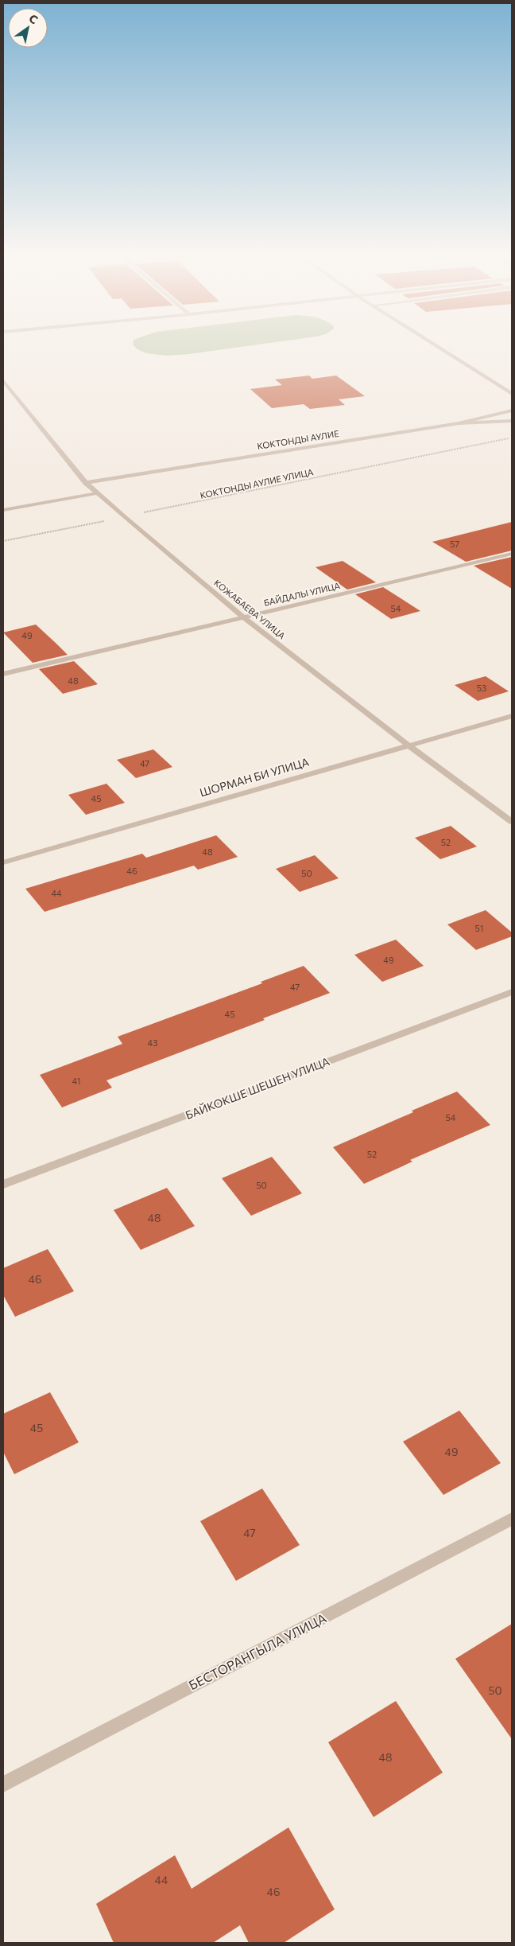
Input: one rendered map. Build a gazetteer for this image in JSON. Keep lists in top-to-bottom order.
{
  "streets": {
    "street": [
      "КОКТОНДЫ АУЛИЕ",
      "БАЙДАЛЫ УЛИЦА",
      "КОЖАБАЕВА УЛИЦА",
      "ШОРМАН БИ УЛИЦА",
      "БАЙКОКШЕ ШЕШЕН УЛИЦА",
      "БЕСТОРАНГЫЛА УЛИЦА"
    ],
    "path": ["КОКТОНДЫ АУЛИЕ УЛИЦА"]
  },
  "crossings": [
    ["КОКТОНДЫ АУЛИЕ", "КОЖАБАЕВА УЛИЦА"],
    ["КОКТОНДЫ АУЛИЕ УЛИЦА", "КОЖАБАЕВА УЛИЦА"],
    ["БАЙДАЛЫ УЛИЦА", "КОЖАБАЕВА УЛИЦА"],
    ["КОЖАБАЕВА УЛИЦА", "ШОРМАН БИ УЛИЦА"]
  ],
  "house_numbers": [
    "57",
    "54",
    "49",
    "48",
    "53",
    "47",
    "45",
    "52",
    "48",
    "46",
    "50",
    "44",
    "51",
    "49",
    "47",
    "45",
    "43",
    "41",
    "54",
    "52",
    "50",
    "48",
    "46",
    "45",
    "49",
    "47",
    "50",
    "48",
    "44",
    "46"
  ],
  "north": "top right"
}
